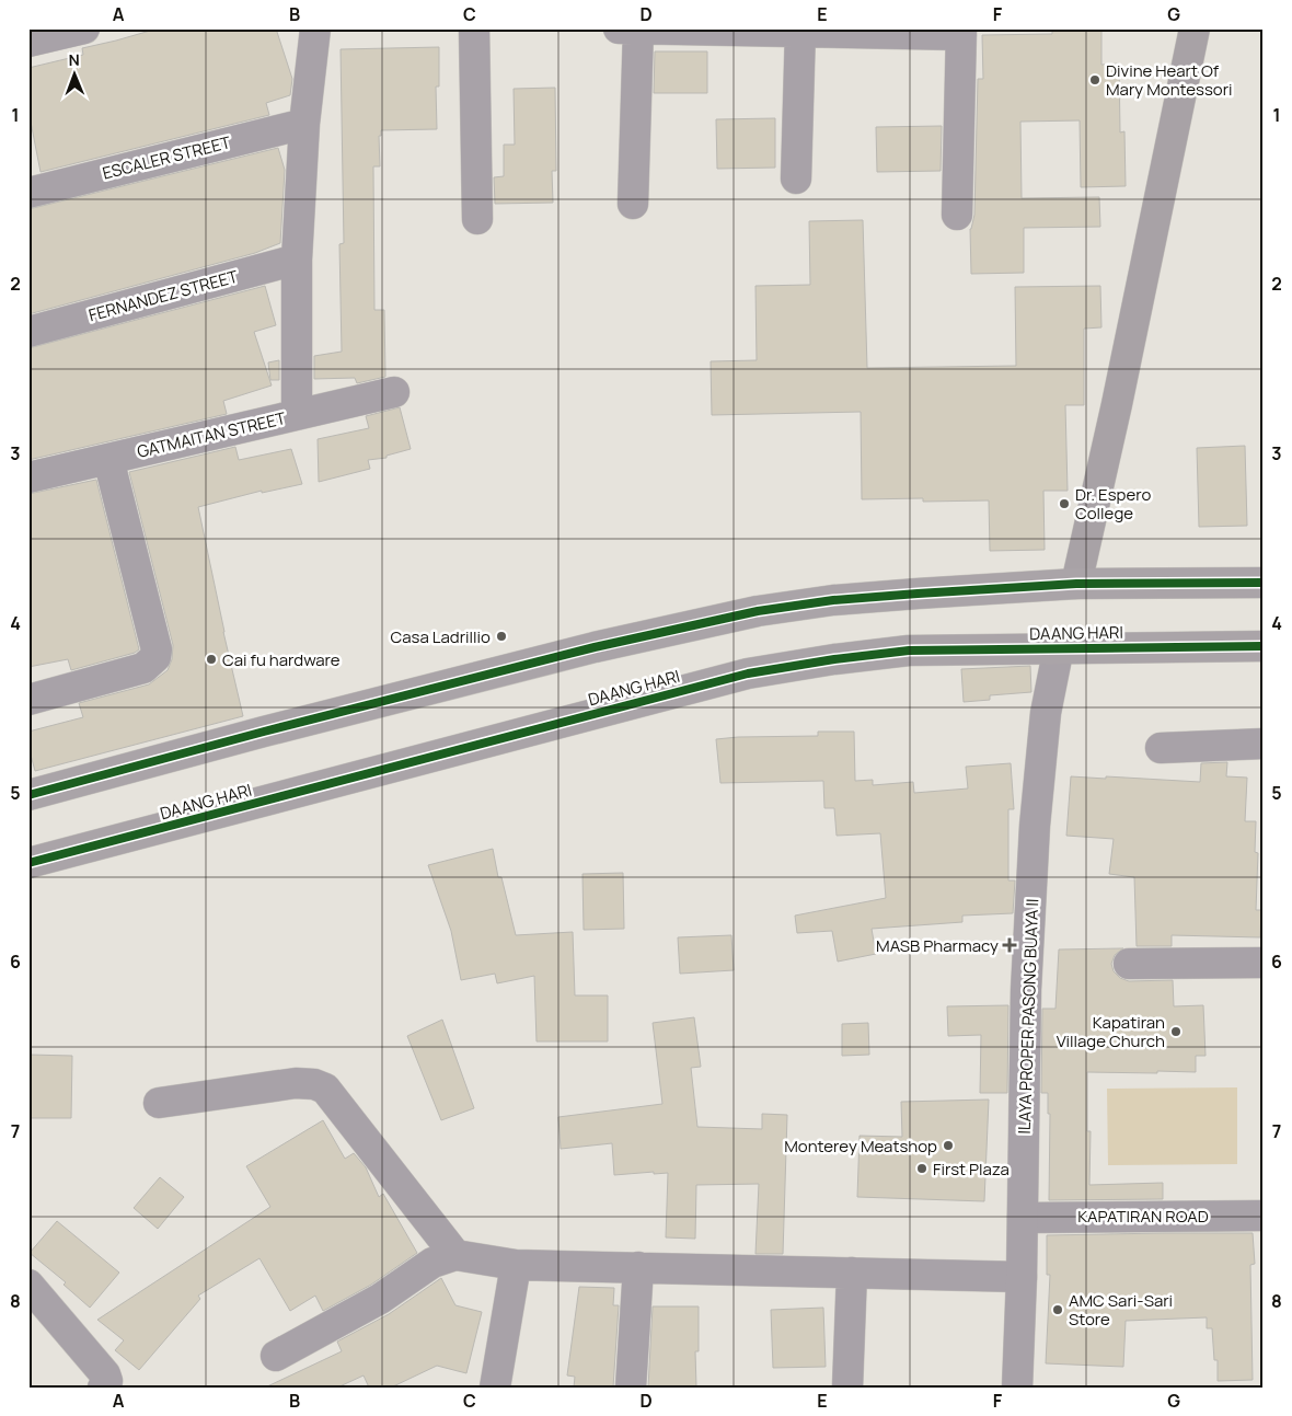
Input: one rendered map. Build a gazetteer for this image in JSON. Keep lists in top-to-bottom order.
{
  "streets": {
    "main road": ["DAANG HARI"],
    "street": [
      "ESCALER STREET",
      "FERNANDEZ STREET",
      "GATMAITAN STREET",
      "ILAYA PROPER PASONG BUAYA II",
      "KAPATIRAN ROAD"
    ]
  },
  "crossings": [
    ["DAANG HARI", "ILAYA PROPER PASONG BUAYA II"],
    ["ILAYA PROPER PASONG BUAYA II", "KAPATIRAN ROAD"]
  ],
  "places": {
    "other": [
      "Divine Heart Of Mary Montessori",
      "Dr. Espero College",
      "Casa Ladrillio",
      "Cai fu hardware",
      "Kapatiran Village Church",
      "Monterey Meatshop",
      "First Plaza",
      "AMC Sari-Sari Store"
    ],
    "health": ["MASB Pharmacy"]
  },
  "north": "top",
  "grid": {
    "columns": [
      "A",
      "B",
      "C",
      "D",
      "E",
      "F",
      "G"
    ],
    "rows": [
      "1",
      "2",
      "3",
      "4",
      "5",
      "6",
      "7",
      "8"
    ]
  }
}
